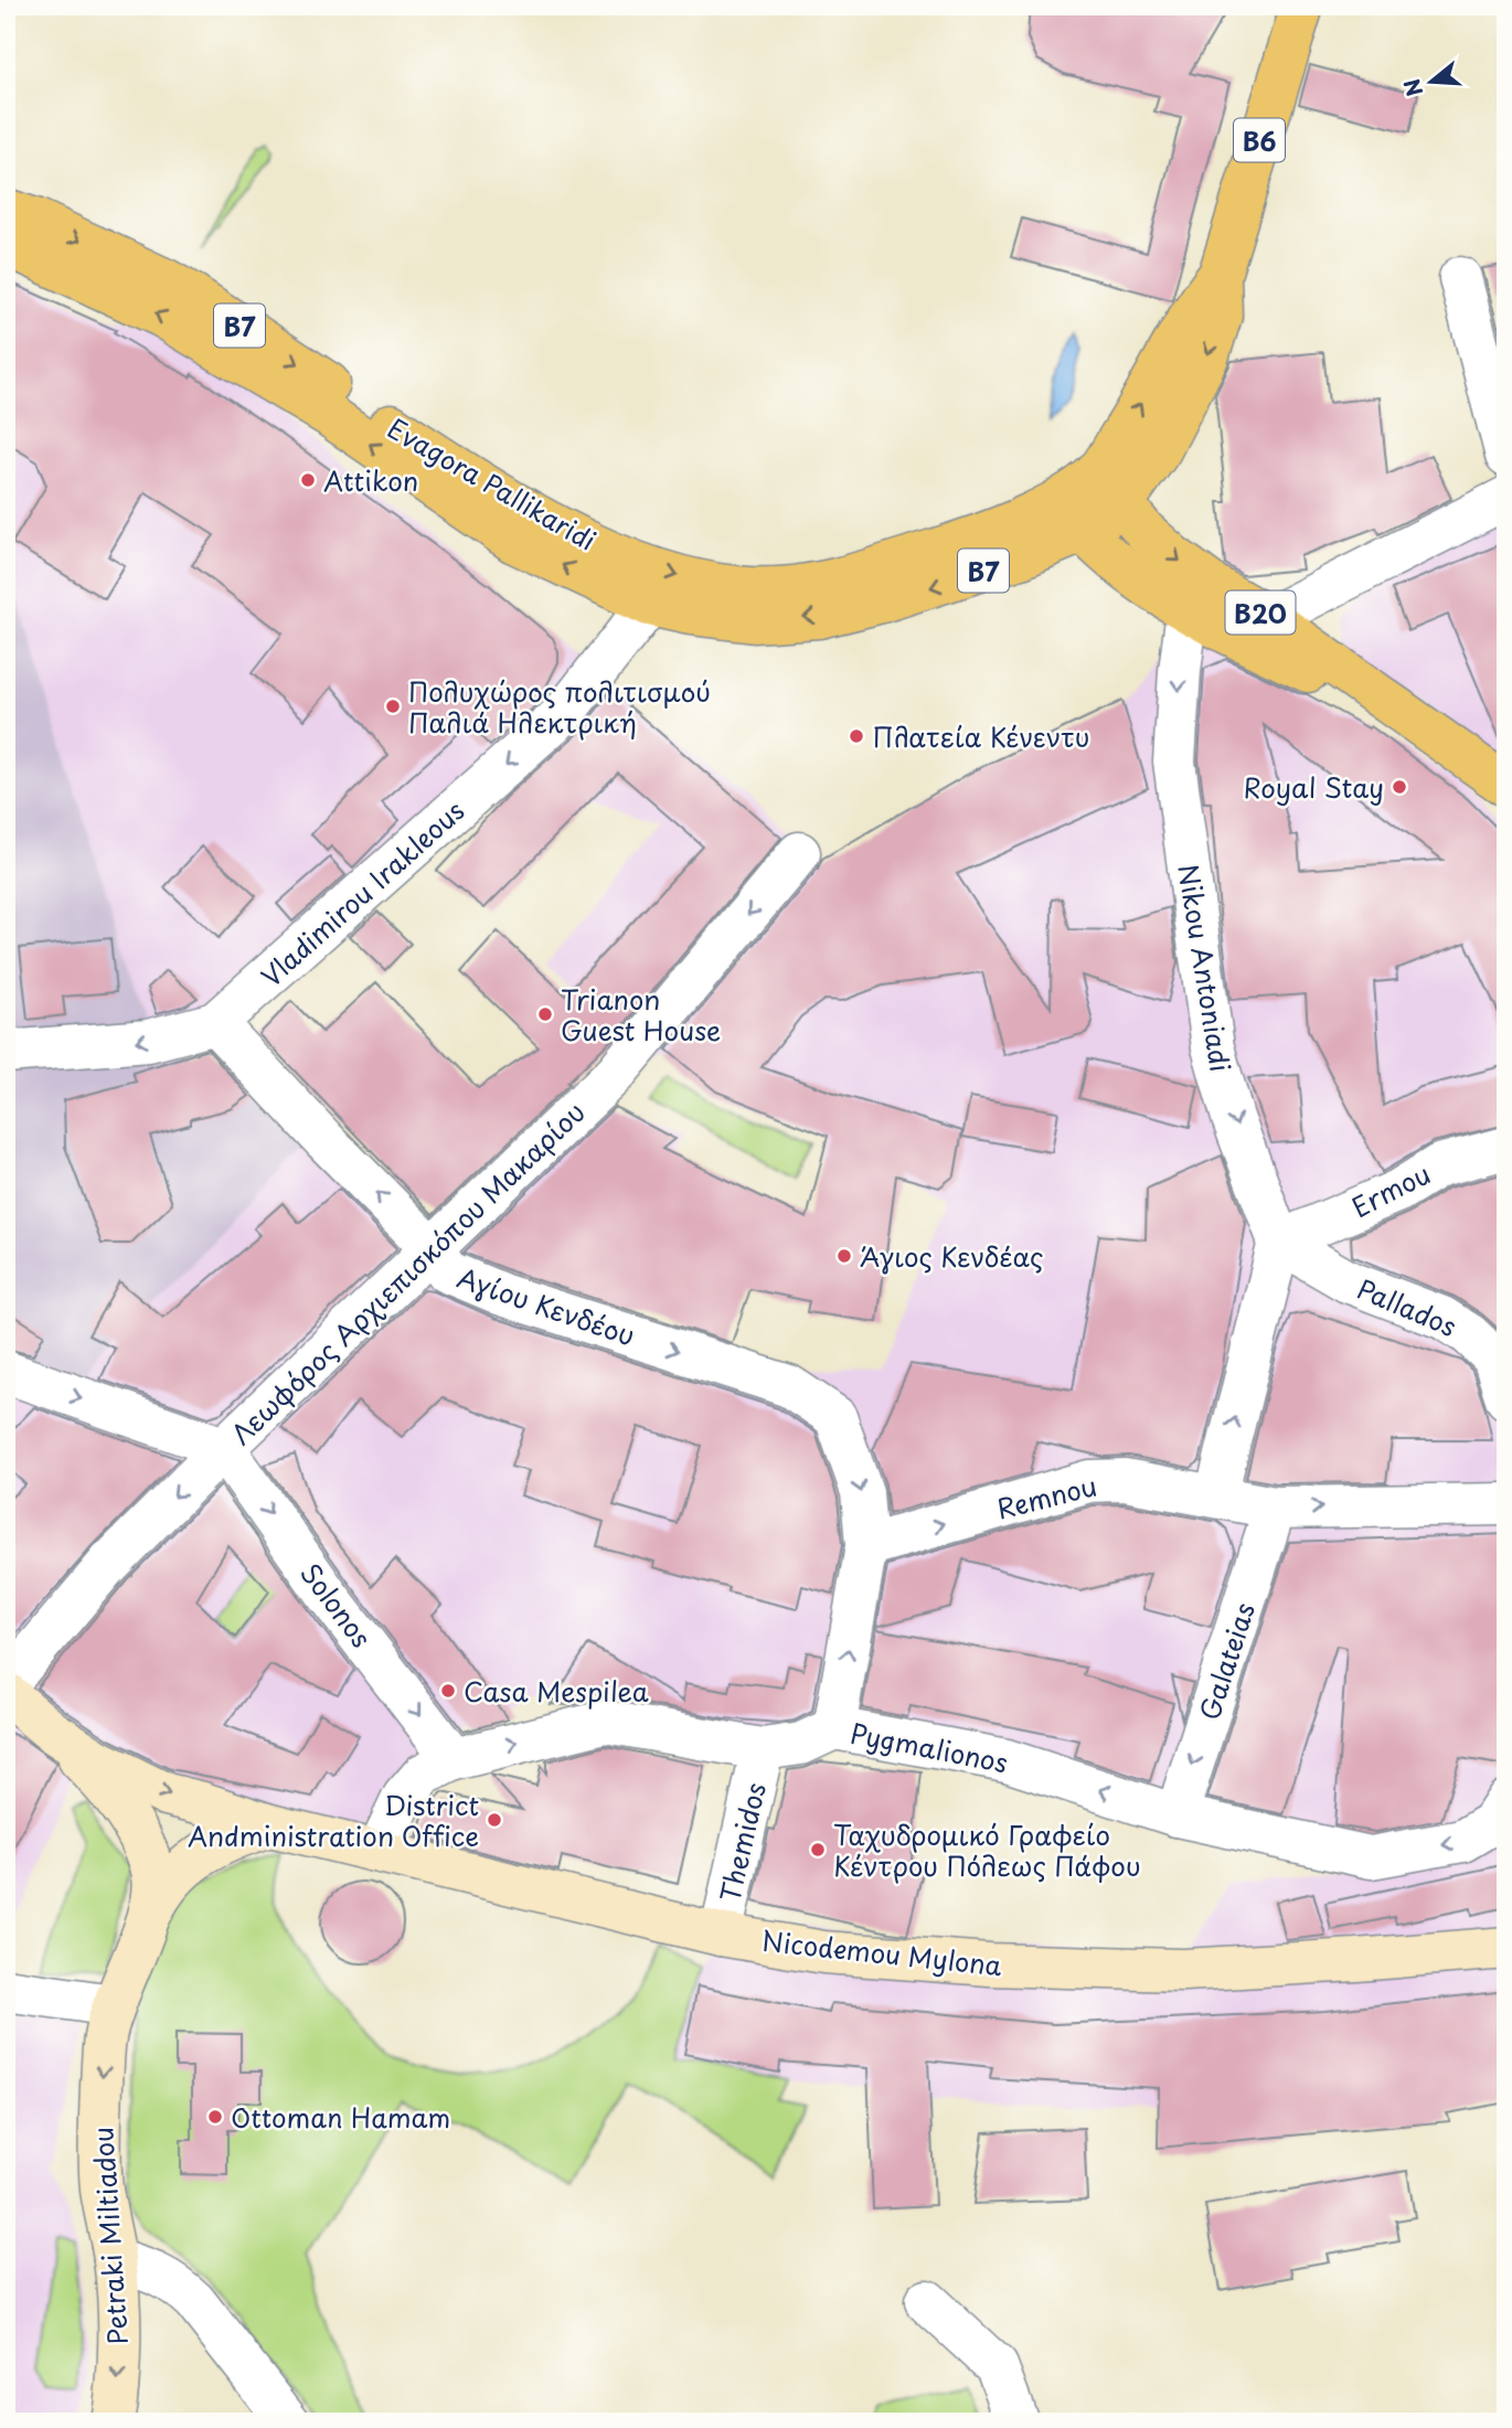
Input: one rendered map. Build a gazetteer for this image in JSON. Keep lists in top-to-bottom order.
{
  "streets": {
    "main road": [
      "B6",
      "B7",
      "Evagora Pallikaridi",
      "B20",
      "Nicodemou Mylona",
      "Petraki Miltiadou"
    ],
    "street": [
      "Vladimirou Irakleous",
      "Nikou Antoniadi",
      "Ermou",
      "Λεωφόρος Αρχιεπισκόπου Μακαρίου",
      "Αγίου Κενδέου",
      "Pallados",
      "Remnou",
      "Solonos",
      "Galateias",
      "Pygmalionos",
      "Themidos"
    ]
  },
  "crossings": [
    ["B6", "Evagora Pallikaridi"],
    ["B6", "B20"],
    ["Evagora Pallikaridi", "B20"],
    ["Evagora Pallikaridi", "Vladimirou Irakleous"],
    ["B20", "Nikou Antoniadi"],
    ["Vladimirou Irakleous", "Αγίου Κενδέου"],
    ["Nikou Antoniadi", "Ermou"],
    ["Nikou Antoniadi", "Pallados"],
    ["Ermou", "Pallados"],
    ["Λεωφόρος Αρχιεπισκόπου Μακαρίου", "Αγίου Κενδέου"],
    ["Λεωφόρος Αρχιεπισκόπου Μακαρίου", "Solonos"],
    ["Αγίου Κενδέου", "Remnou"],
    ["Remnou", "Galateias"],
    ["Solonos", "Pygmalionos"],
    ["Galateias", "Pygmalionos"],
    ["Pygmalionos", "Themidos"],
    ["Pygmalionos", "Nicodemou Mylona"],
    ["Themidos", "Nicodemou Mylona"],
    ["Nicodemou Mylona", "Petraki Miltiadou"]
  ],
  "one_way": [
    "Vladimirou Irakleous",
    "Nikou Antoniadi",
    "Λεωφόρος Αρχιεπισκόπου Μακαρίου",
    "Remnou",
    "Solonos",
    "Petraki Miltiadou"
  ],
  "places": [
    "Attikon",
    "Πολυχώρος πολιτισμού Παλιά Ηλεκτρική",
    "Πλατεία Κένεντυ",
    "Royal Stay",
    "Trianon Guest House",
    "Άγιος Κενδέας",
    "Casa Mespilea",
    "District Andministration Office",
    "Ταχυδρομικό Γραφείο Κέντρου Πόλεως Πάφου",
    "Ottoman Hamam"
  ],
  "north": "left"
}
